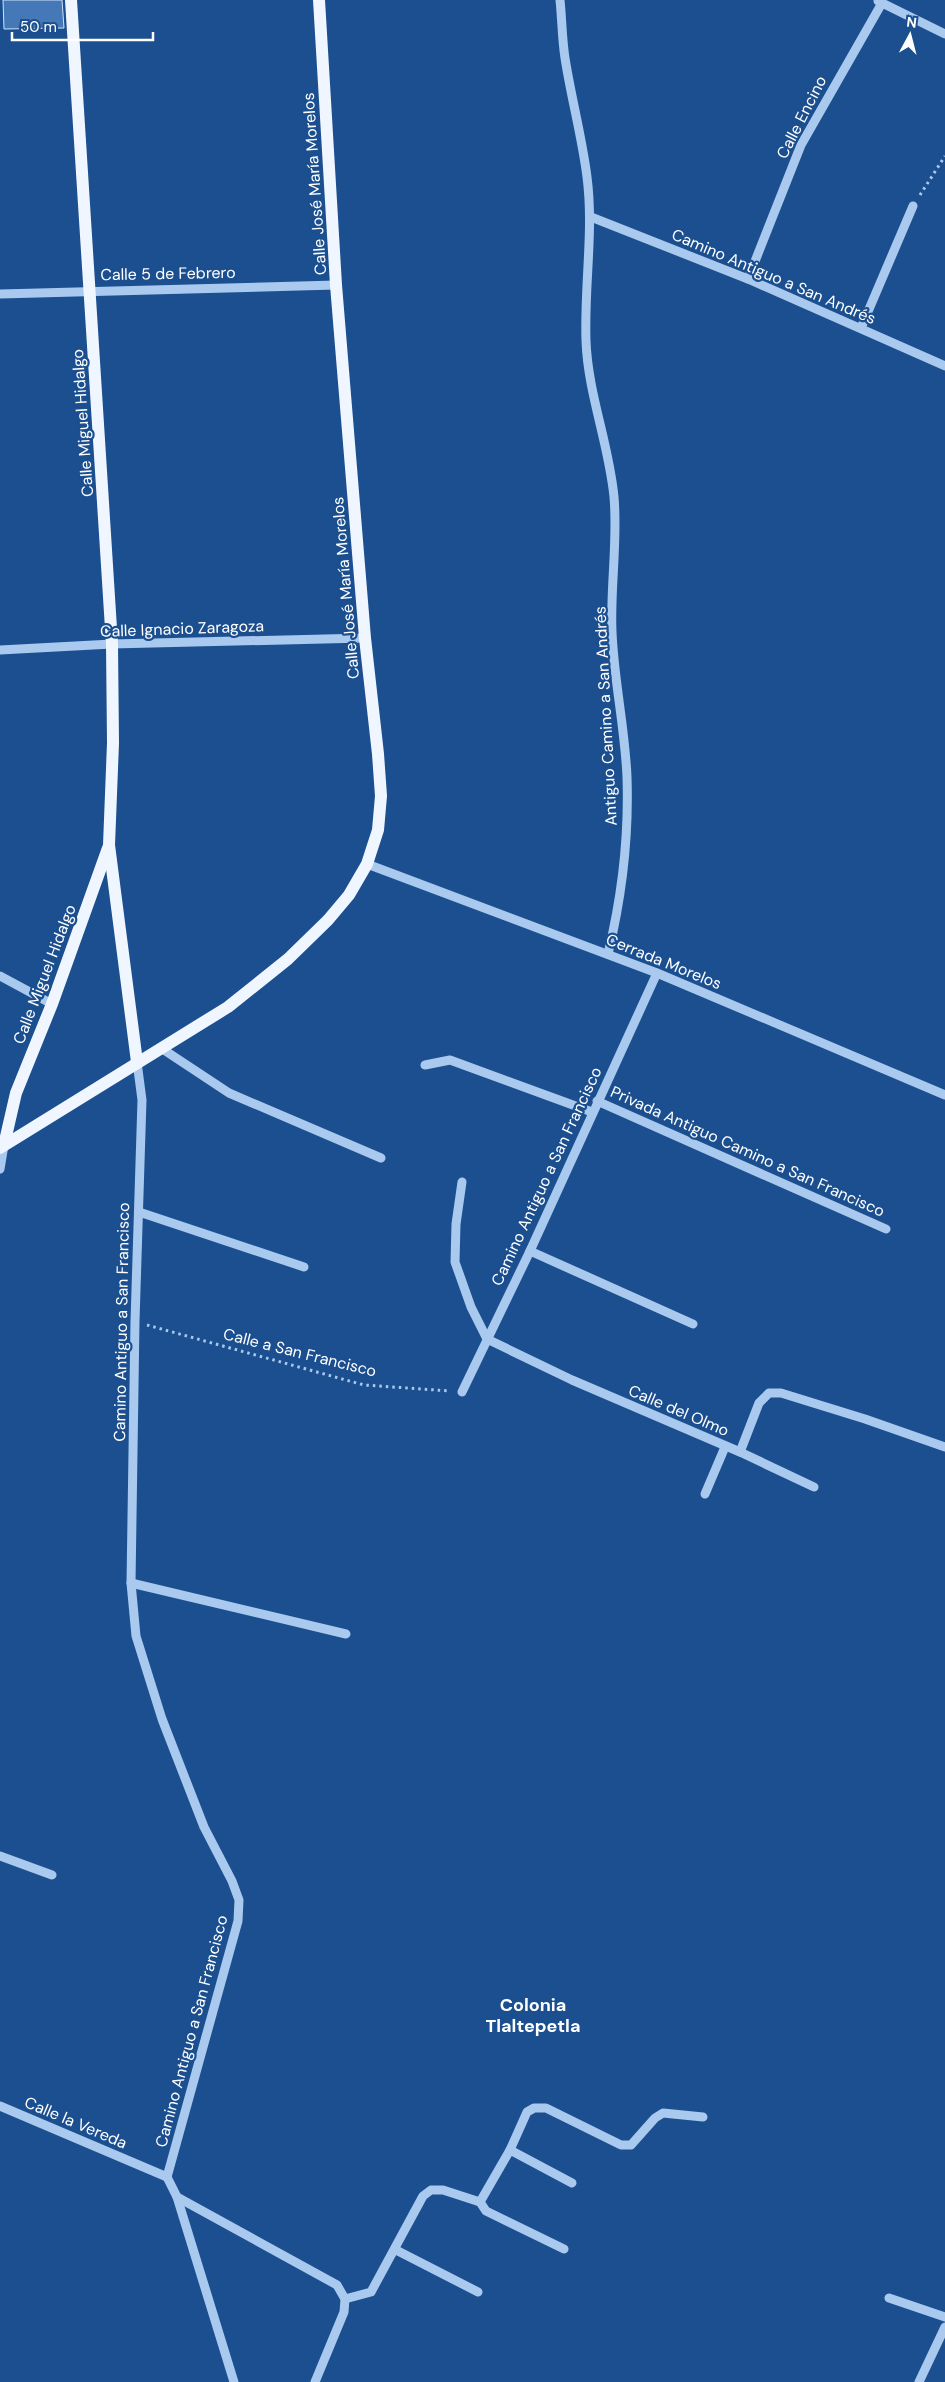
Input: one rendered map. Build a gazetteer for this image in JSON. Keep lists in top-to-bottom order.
{
  "streets": {
    "main road": ["Calle José María Morelos", "Calle Miguel Hidalgo"],
    "street": [
      "Calle Encino",
      "Calle 5 de Febrero",
      "Camino Antiguo a San Andrés",
      "Calle Ignacio Zaragoza",
      "Antiguo Camino a San Andrés",
      "Cerrada Morelos",
      "Privada Antiguo Camino a San Francisco",
      "Camino Antiguo a San Francisco",
      "Calle del Olmo",
      "Calle la Vereda"
    ],
    "path": ["Calle a San Francisco"]
  },
  "crossings": [
    ["Calle Encino", "Camino Antiguo a San Andrés"],
    ["Calle José María Morelos", "Calle 5 de Febrero"],
    ["Calle José María Morelos", "Calle Miguel Hidalgo"],
    ["Calle José María Morelos", "Calle Ignacio Zaragoza"],
    ["Calle José María Morelos", "Cerrada Morelos"],
    ["Calle José María Morelos", "Camino Antiguo a San Francisco"],
    ["Calle 5 de Febrero", "Calle Miguel Hidalgo"],
    ["Camino Antiguo a San Andrés", "Antiguo Camino a San Andrés"],
    ["Calle Miguel Hidalgo", "Calle Ignacio Zaragoza"],
    ["Calle Miguel Hidalgo", "Camino Antiguo a San Francisco"],
    ["Antiguo Camino a San Andrés", "Cerrada Morelos"],
    ["Cerrada Morelos", "Camino Antiguo a San Francisco"],
    ["Privada Antiguo Camino a San Francisco", "Camino Antiguo a San Francisco"],
    ["Camino Antiguo a San Francisco", "Calle a San Francisco"],
    ["Camino Antiguo a San Francisco", "Calle del Olmo"],
    ["Camino Antiguo a San Francisco", "Calle la Vereda"]
  ],
  "districts": ["Colonia Tlaltepetla"],
  "scale_bar": "50 m",
  "north": "top"
}
